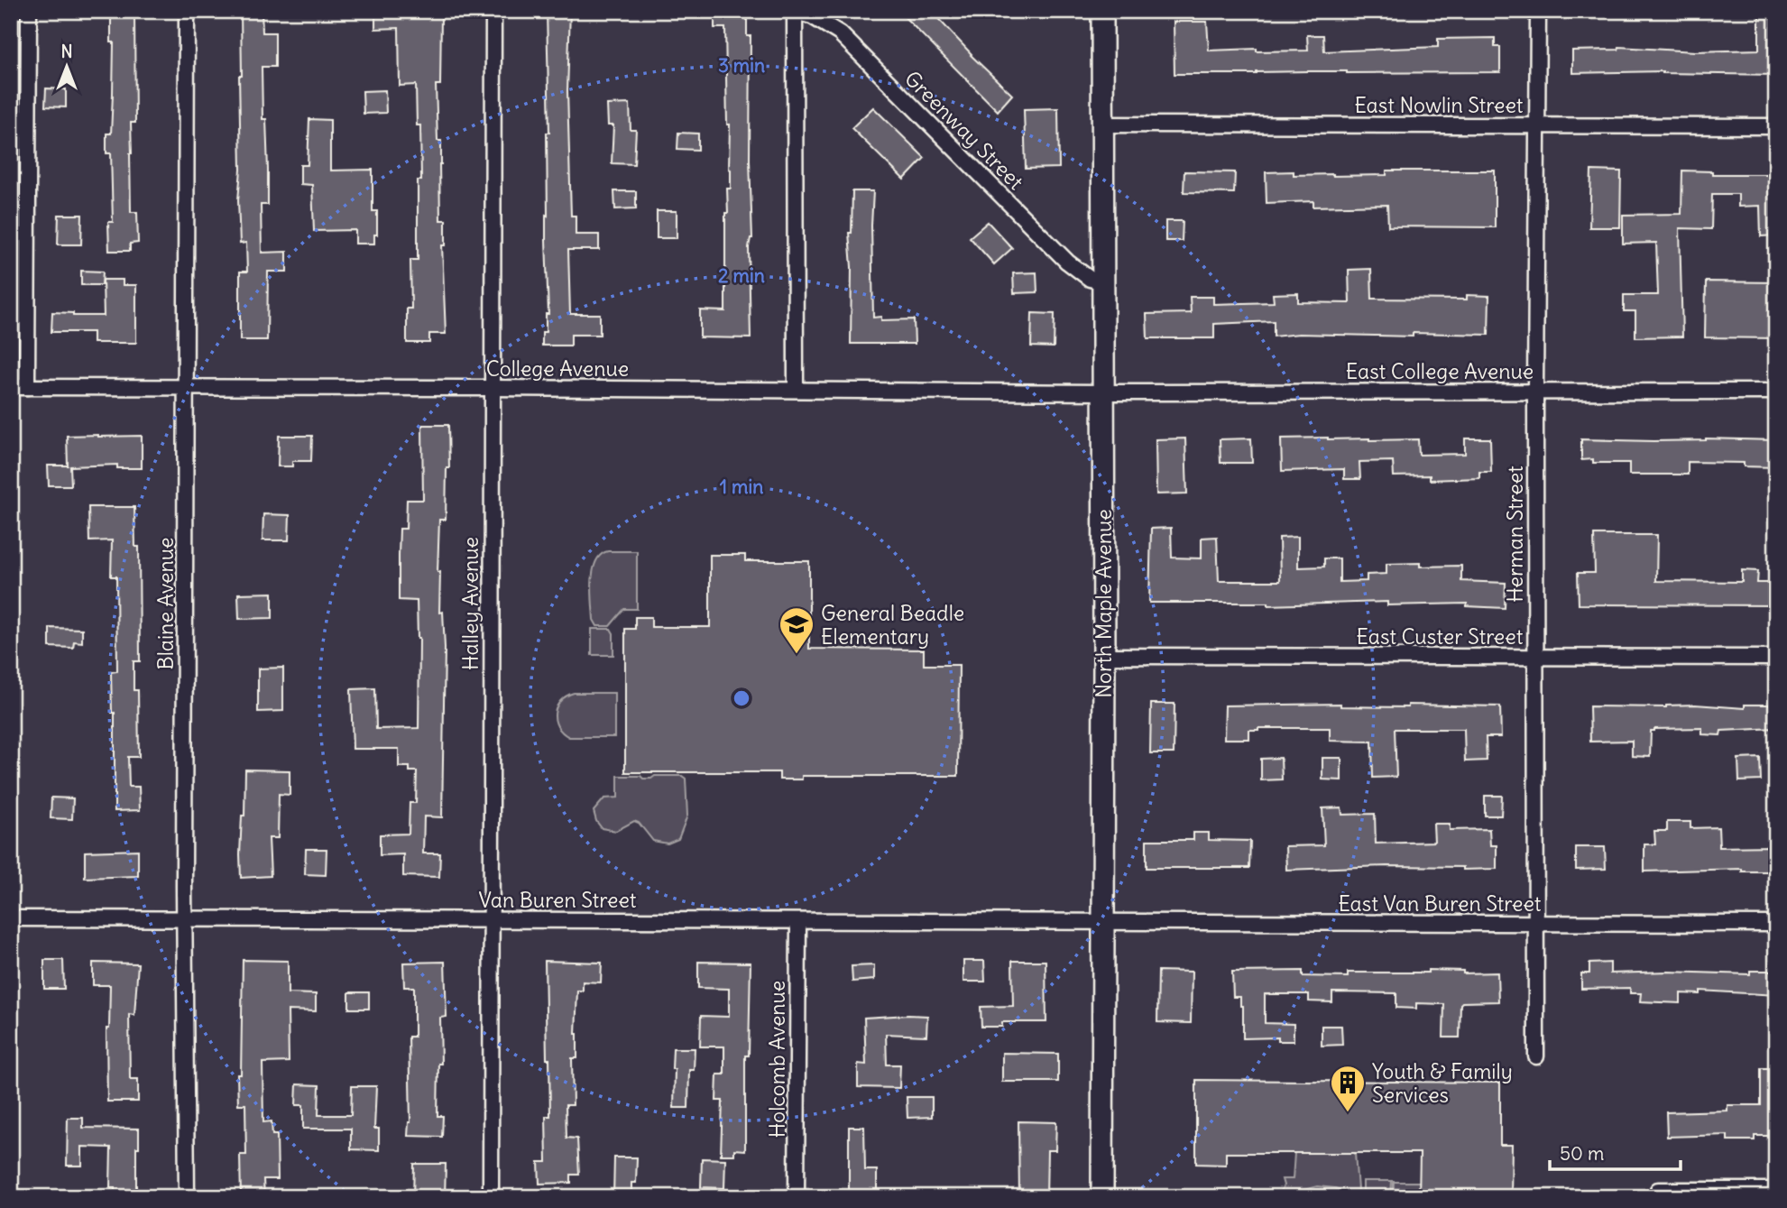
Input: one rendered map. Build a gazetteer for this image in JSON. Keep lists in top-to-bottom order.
{
  "streets": {
    "street": [
      "East Nowlin Street",
      "Greenway Street",
      "College Avenue",
      "East College Avenue",
      "Herman Street",
      "Blaine Avenue",
      "Halley Avenue",
      "North Maple Avenue",
      "East Custer Street",
      "Van Buren Street",
      "East Van Buren Street",
      "Holcomb Avenue"
    ]
  },
  "crossings": [
    ["East Nowlin Street", "Herman Street"],
    ["East Nowlin Street", "North Maple Avenue"],
    ["Greenway Street", "North Maple Avenue"],
    ["College Avenue", "East College Avenue"],
    ["College Avenue", "Blaine Avenue"],
    ["College Avenue", "Halley Avenue"],
    ["College Avenue", "North Maple Avenue"],
    ["East College Avenue", "Herman Street"],
    ["East College Avenue", "North Maple Avenue"],
    ["Herman Street", "East Custer Street"],
    ["Herman Street", "East Van Buren Street"],
    ["Blaine Avenue", "Van Buren Street"],
    ["Halley Avenue", "Van Buren Street"],
    ["North Maple Avenue", "East Custer Street"],
    ["North Maple Avenue", "Van Buren Street"],
    ["North Maple Avenue", "East Van Buren Street"],
    ["Van Buren Street", "East Van Buren Street"],
    ["Van Buren Street", "Holcomb Avenue"]
  ],
  "places": {
    "school or university": ["General Beadle Elementary"],
    "building": ["Youth & Family Services"]
  },
  "scale_bar": "50 m",
  "north": "top",
  "rings": ["3 min", "2 min", "1 min"]
}
